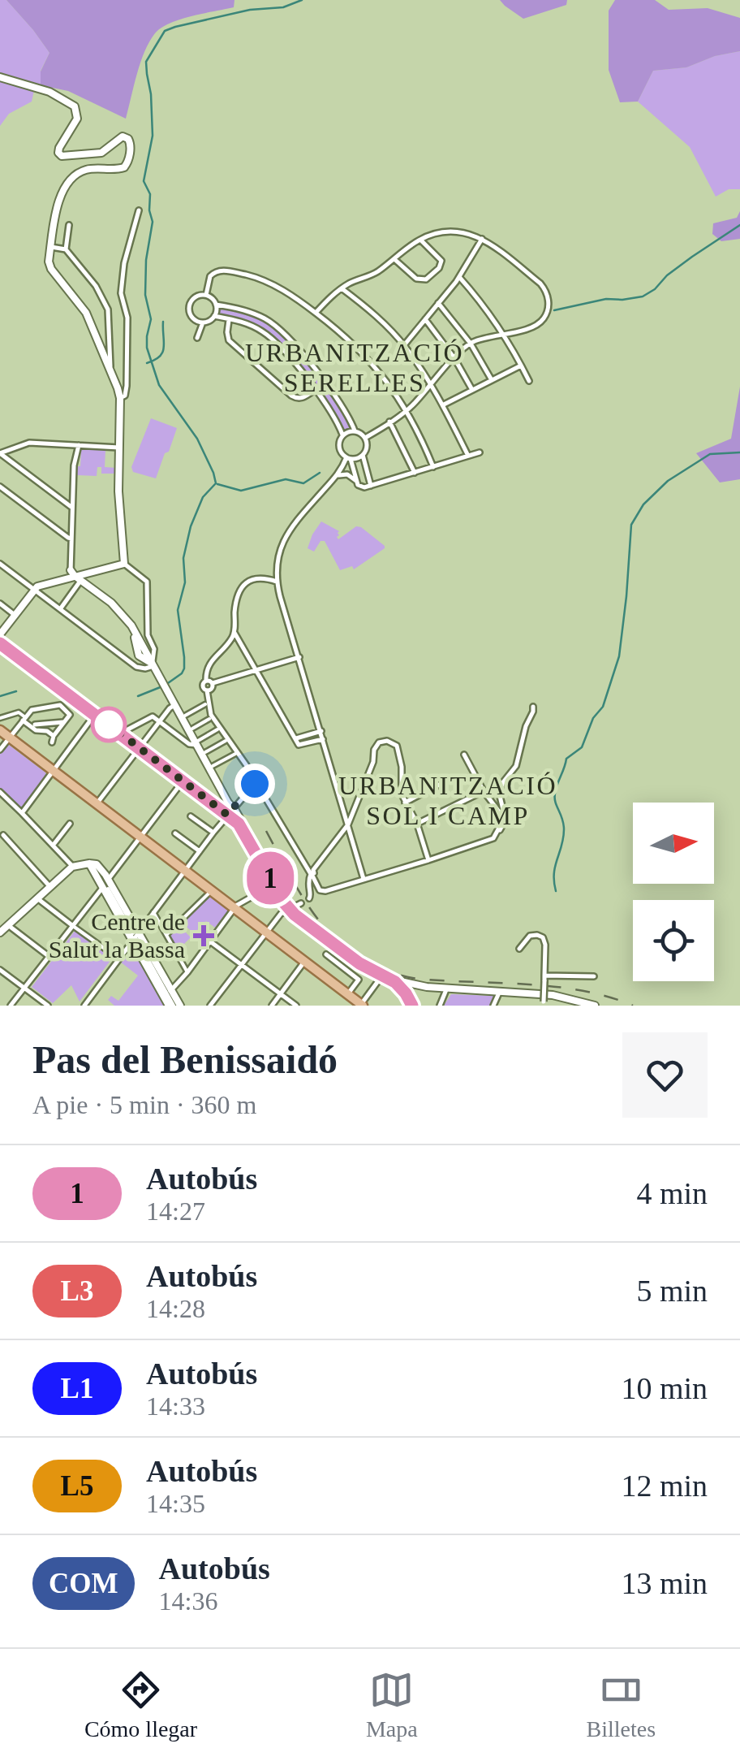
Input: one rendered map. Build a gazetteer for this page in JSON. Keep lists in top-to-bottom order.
{
  "districts": ["URBANITZACIÓ SERELLES", "URBANITZACIÓ SOL I CAMP"],
  "places": {
    "health": ["Centre de Salut la Bassa"]
  },
  "lines": ["bus line 1"],
  "north": "right",
  "page": {
    "on_map": "1",
    "heading": ["Pas del Benissaidó", "A pie · 5 min · 360 m"],
    "list": [
      {
        "mark": "1",
        "name": "Autobús",
        "note": "14:27",
        "value": "4 min"
      },
      {
        "mark": "L3",
        "name": "Autobús",
        "note": "14:28",
        "value": "5 min"
      },
      {
        "mark": "L1",
        "name": "Autobús",
        "note": "14:33",
        "value": "10 min"
      },
      {
        "mark": "L5",
        "name": "Autobús",
        "note": "14:35",
        "value": "12 min"
      },
      {
        "mark": "COM",
        "name": "Autobús",
        "note": "14:36",
        "value": "13 min"
      }
    ],
    "tabs": ["Cómo llegar", "Mapa", "Billetes"]
  }
}
